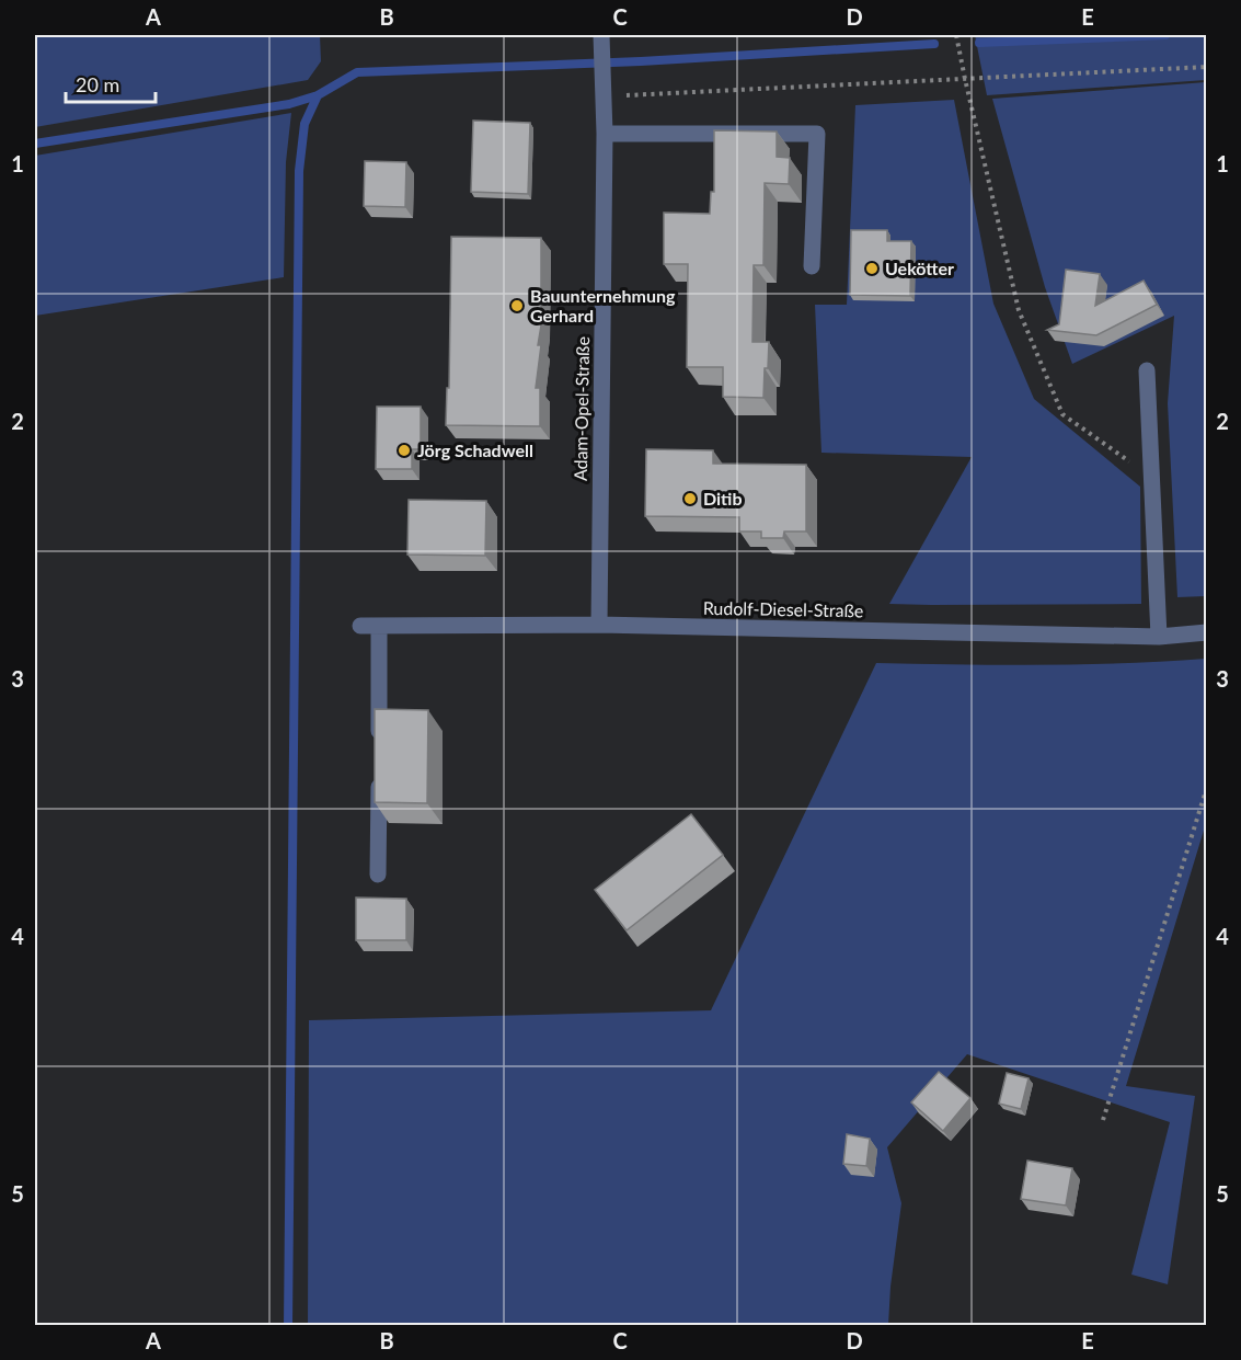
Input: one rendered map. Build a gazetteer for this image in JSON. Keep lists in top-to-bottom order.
{
  "streets": {
    "street": ["Adam-Opel-Straße", "Rudolf-Diesel-Straße"]
  },
  "crossings": [
    ["Adam-Opel-Straße", "Rudolf-Diesel-Straße"]
  ],
  "places": [
    "Uekötter",
    "Bauunternehmung Gerhard",
    "Jörg Schadwell",
    "Ditib"
  ],
  "scale_bar": "20 m",
  "grid": {
    "columns": [
      "A",
      "B",
      "C",
      "D",
      "E"
    ],
    "rows": [
      "1",
      "2",
      "3",
      "4",
      "5"
    ]
  }
}
